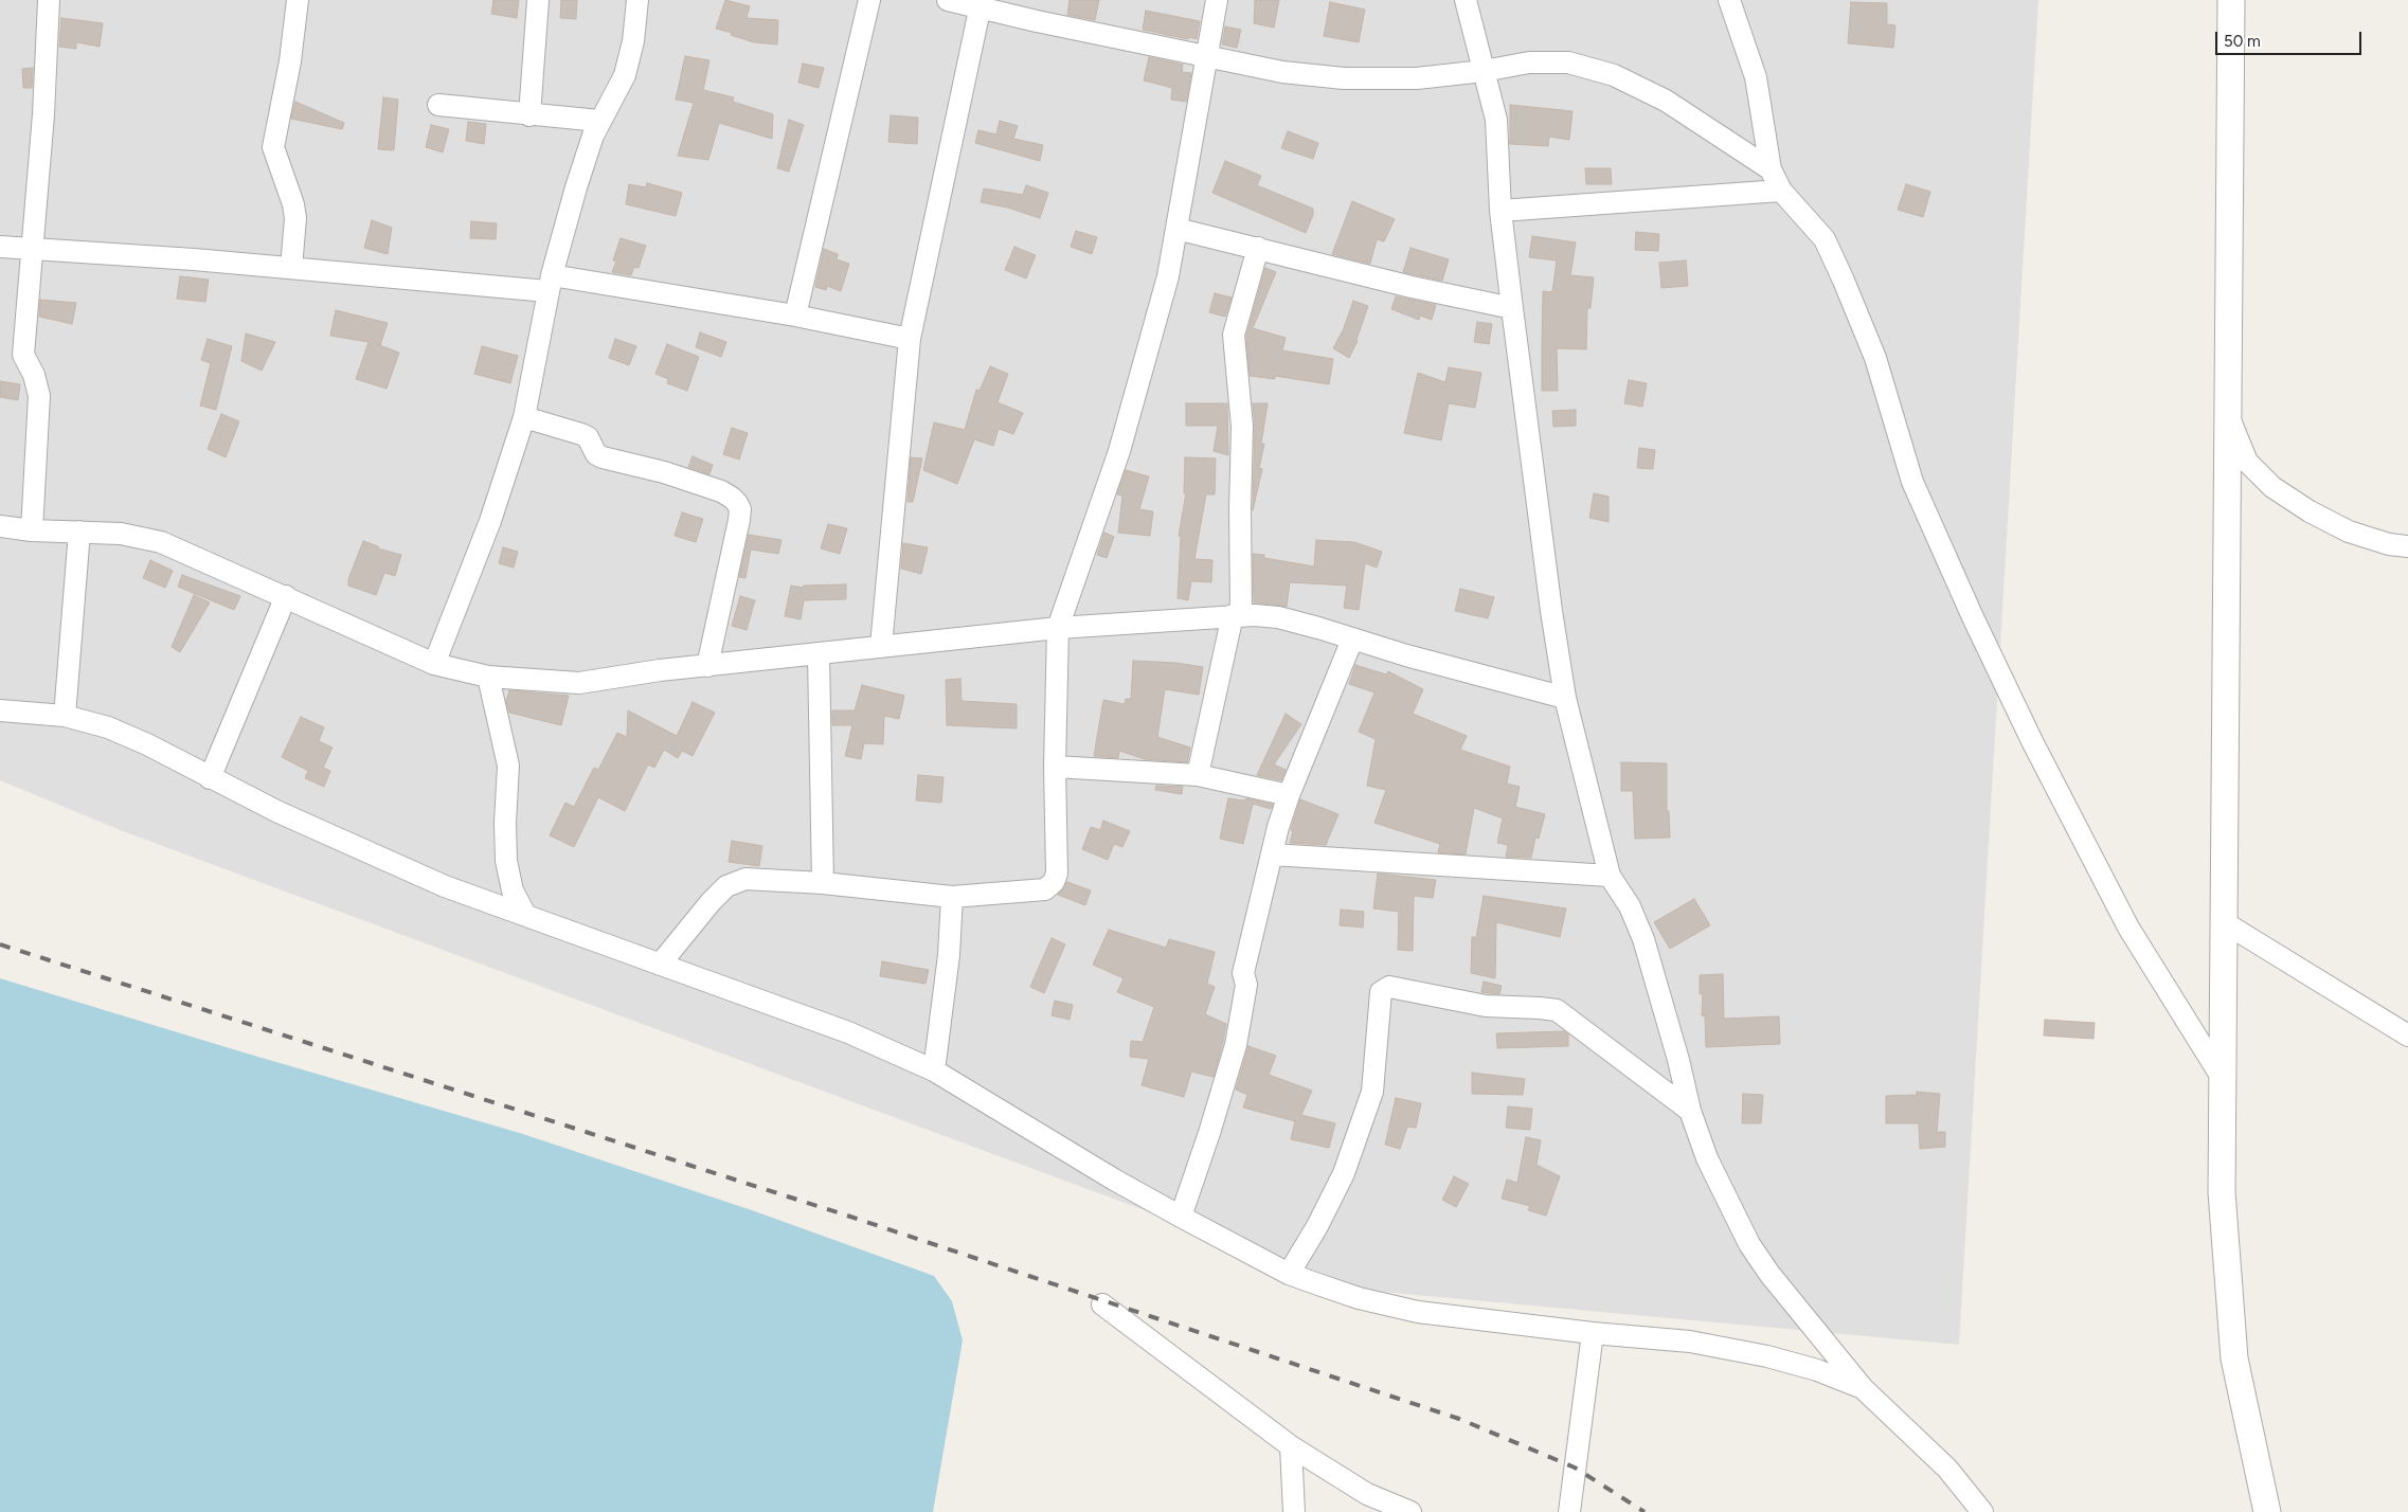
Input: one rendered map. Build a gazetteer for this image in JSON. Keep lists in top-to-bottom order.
{
  "scale_bar": "50 m"
}
